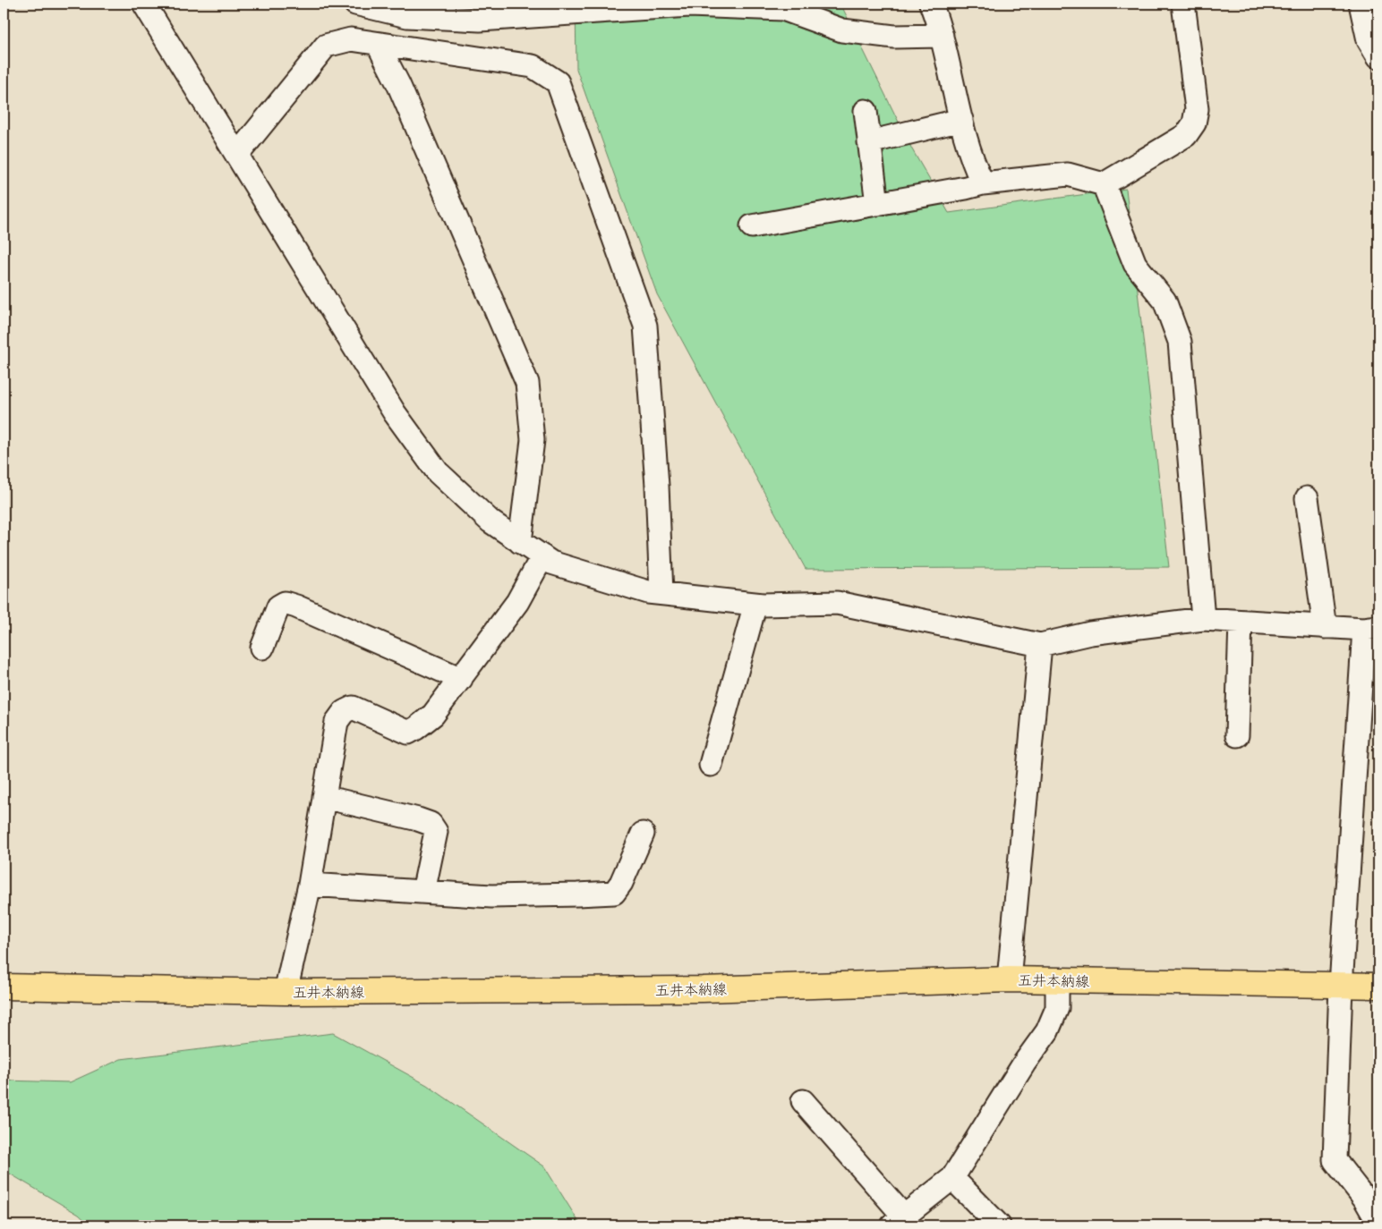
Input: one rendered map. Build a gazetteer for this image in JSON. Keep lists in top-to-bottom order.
{
  "streets": {
    "main road": ["五井本納線"]
  }
}
